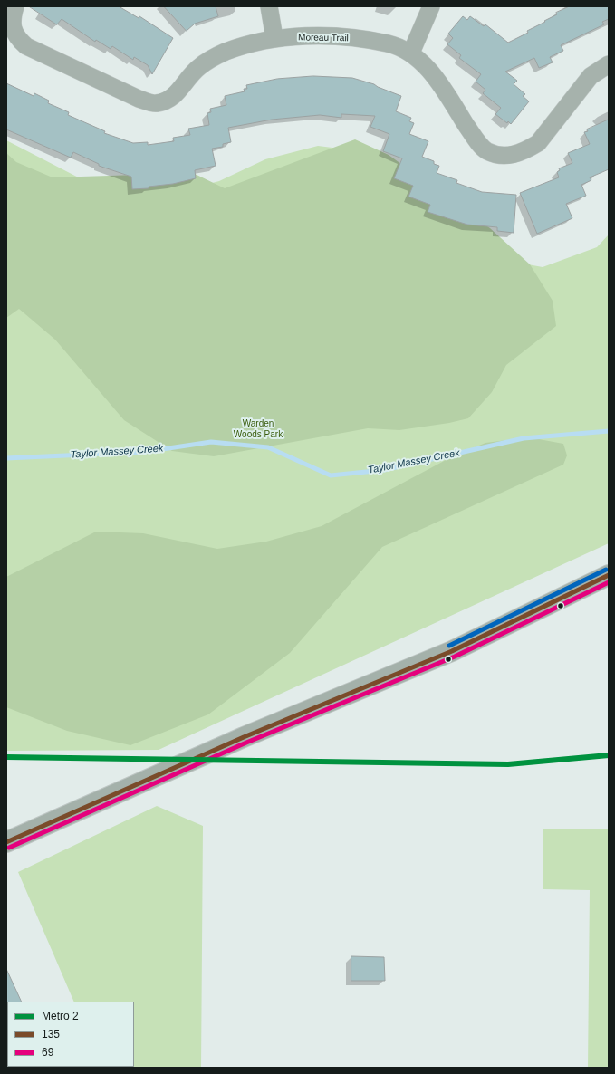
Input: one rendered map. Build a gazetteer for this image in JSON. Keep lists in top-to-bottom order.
{
  "streets": {
    "street": ["Moreau Trail"]
  },
  "water": ["Taylor Massey Creek"],
  "parks": ["Warden Woods Park"],
  "lines": ["transit line 135", "transit line 69", "metro line 2"],
  "legend": ["Metro 2", "135", "69"]
}
